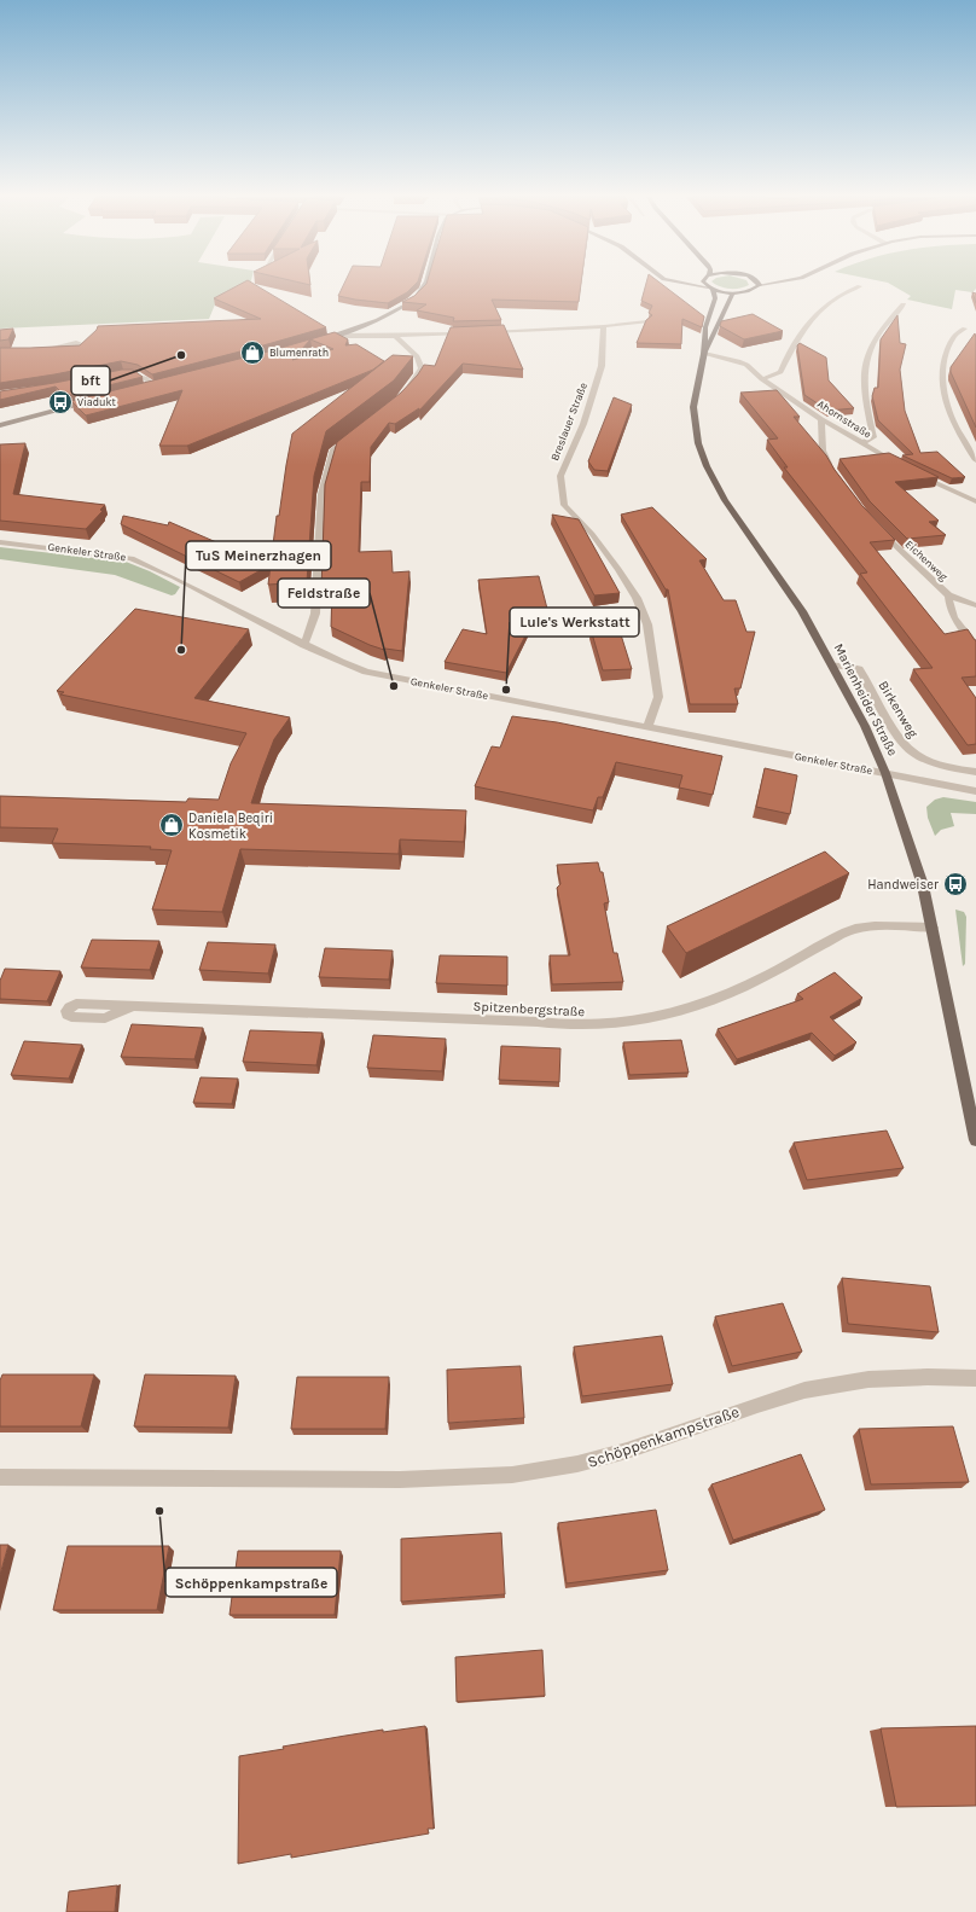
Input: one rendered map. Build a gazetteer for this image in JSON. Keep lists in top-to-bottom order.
{
  "streets": {
    "main road": ["Marienheider Straße"],
    "street": [
      "Ahornstraße",
      "Breslauer Straße",
      "Genkeler Straße",
      "Eichenweg",
      "Birkenweg",
      "Spitzenbergstraße",
      "Schöppenkampstraße"
    ]
  },
  "crossings": [
    ["Ahornstraße", "Marienheider Straße"],
    ["Breslauer Straße", "Genkeler Straße"],
    ["Genkeler Straße", "Marienheider Straße"],
    ["Marienheider Straße", "Birkenweg"],
    ["Marienheider Straße", "Spitzenbergstraße"]
  ],
  "places": {
    "shop": ["Blumenrath", "Daniela Beqiri Kosmetik"],
    "other": [
      "bft",
      "TuS Meinerzhagen",
      "Feldstraße",
      "Lule's Werkstatt",
      "Schöppenkampstraße"
    ],
    "bus stop": ["Viadukt", "Handweiser"]
  }
}
